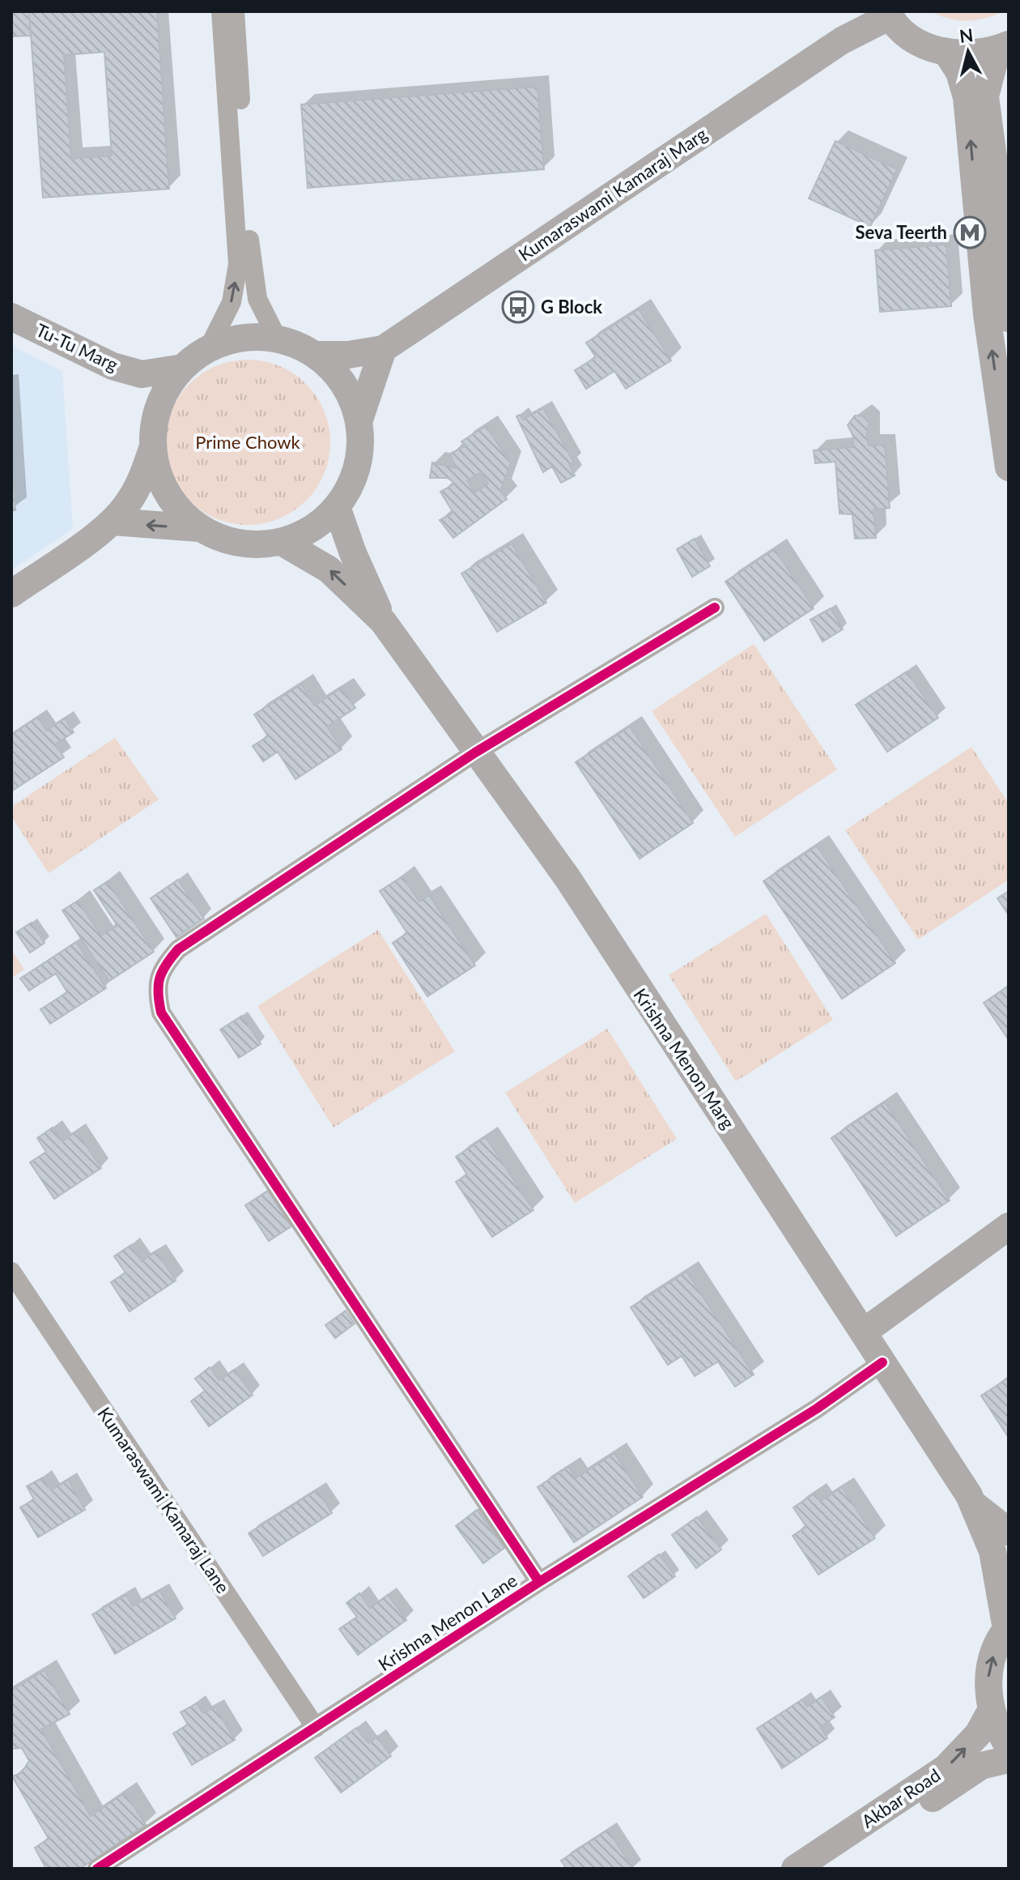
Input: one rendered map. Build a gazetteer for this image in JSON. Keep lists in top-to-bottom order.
{
  "streets": {
    "main road": [
      "Kumaraswami Kamaraj Marg",
      "Tu-Tu Marg",
      "Krishna Menon Marg",
      "Akbar Road"
    ],
    "street": ["Kumaraswami Kamaraj Lane", "Krishna Menon Lane"]
  },
  "crossings": [
    ["Kumaraswami Kamaraj Marg", "Tu-Tu Marg"],
    ["Kumaraswami Kamaraj Marg", "Krishna Menon Marg"],
    ["Tu-Tu Marg", "Krishna Menon Marg"],
    ["Krishna Menon Marg", "Krishna Menon Lane"],
    ["Kumaraswami Kamaraj Lane", "Krishna Menon Lane"]
  ],
  "parks": ["Prime Chowk"],
  "places": {
    "metro station": ["Seva Teerth"],
    "bus stop": ["G Block"]
  },
  "north": "top"
}
